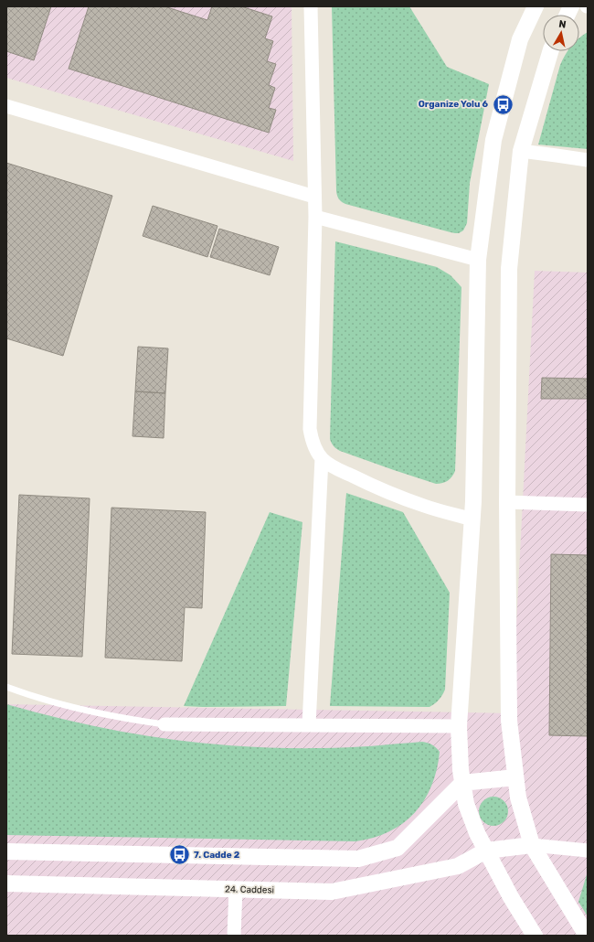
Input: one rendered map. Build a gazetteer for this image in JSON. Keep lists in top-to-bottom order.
{
  "streets": {
    "street": ["24. Caddesi"]
  },
  "places": {
    "bus stop": ["Organize Yolu 6", "7. Cadde 2"]
  },
  "north": "top"
}
